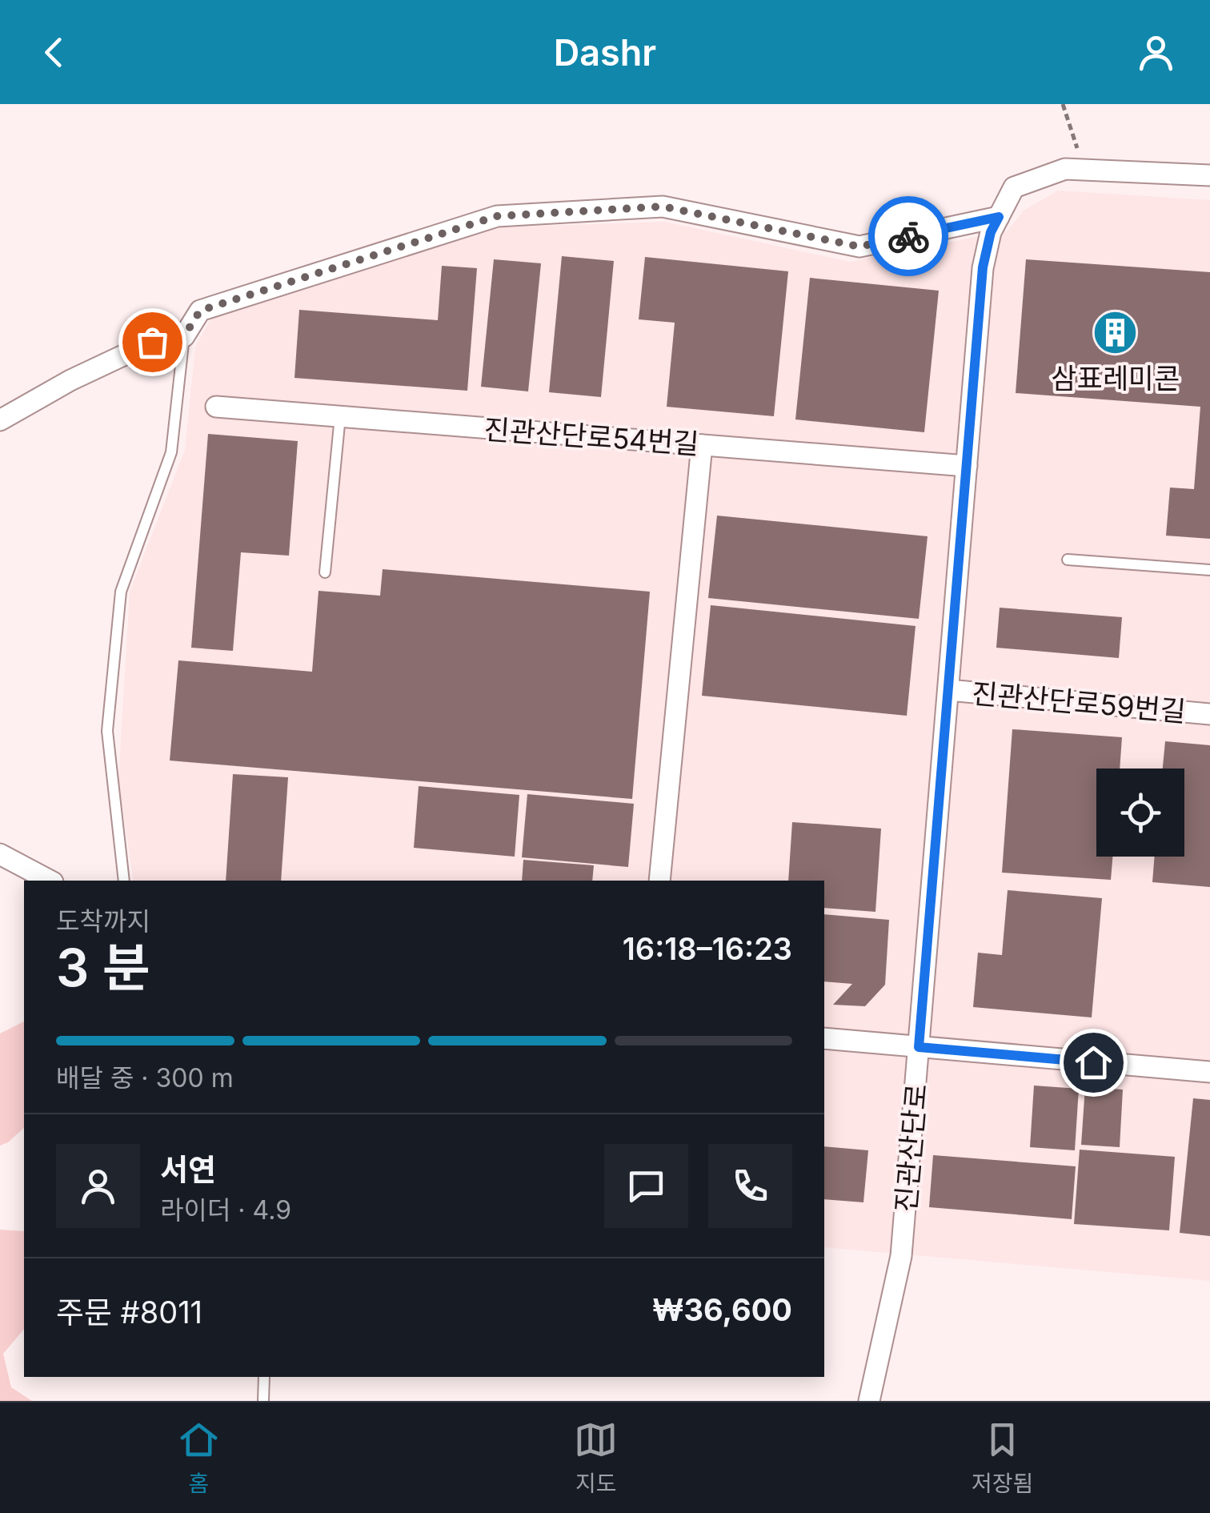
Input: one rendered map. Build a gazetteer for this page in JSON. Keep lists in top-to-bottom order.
{
  "streets": {
    "street": ["진관산단로54번길", "진관산단로59번길", "진관산단로"]
  },
  "crossings": [
    ["진관산단로54번길", "진관산단로"],
    ["진관산단로59번길", "진관산단로"]
  ],
  "places": {
    "building": ["삼표레미콘"]
  },
  "page": {
    "header": "Dashr",
    "heading": ["3 분", "도착까지", "16:18–16:23"],
    "panel": [
      "서연",
      "라이더 · 4.9",
      "주문 #8011",
      "₩36,600"
    ],
    "bar": "배달 중 · 300 m",
    "tabs": ["홈", "지도", "저장됨"]
  }
}
